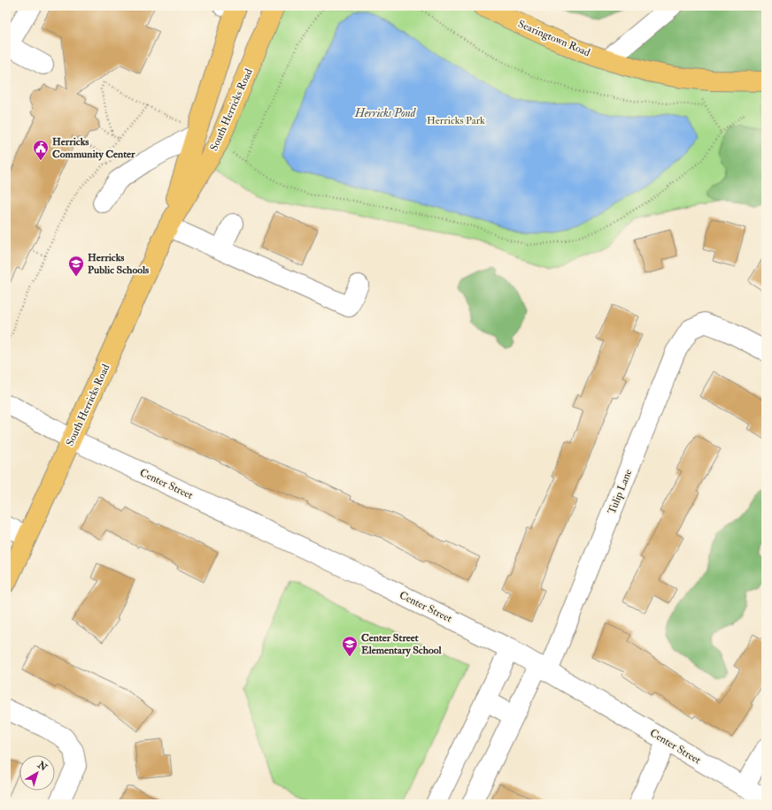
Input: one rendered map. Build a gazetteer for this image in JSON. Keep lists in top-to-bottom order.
{
  "streets": {
    "main road": ["Searingtown Road", "South Herricks Road"],
    "street": ["Center Street", "Tulip Lane"]
  },
  "crossings": [
    ["South Herricks Road", "Center Street"],
    ["Center Street", "Tulip Lane"]
  ],
  "water": ["Herricks Pond"],
  "parks": ["Herricks Park"],
  "places": {
    "public building": ["Herricks Community Center"],
    "school or university": ["Herricks Public Schools", "Center Street Elementary School"]
  },
  "north": "top right"
}
